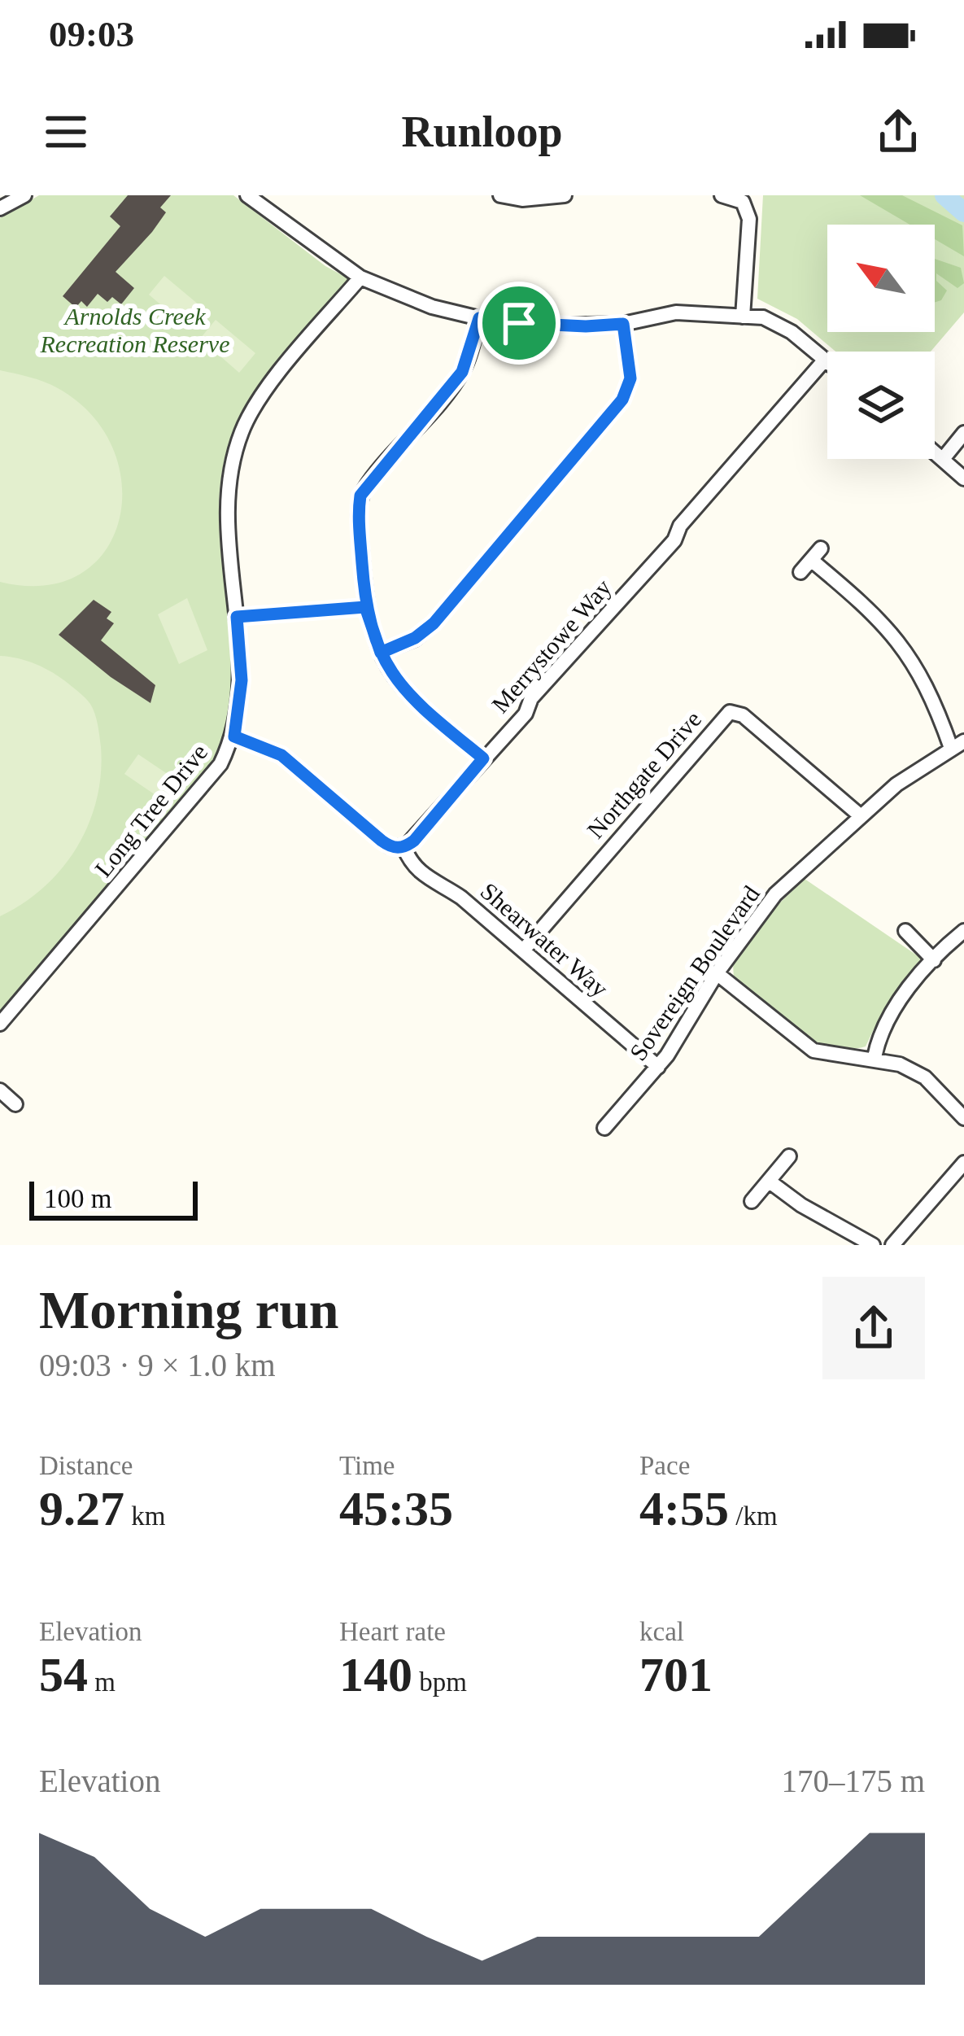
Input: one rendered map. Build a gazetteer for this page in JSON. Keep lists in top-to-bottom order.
{
  "streets": {
    "street": [
      "Merrystowe Way",
      "Northgate Drive",
      "Long Tree Drive",
      "Shearwater Way",
      "Sovereign Boulevard"
    ]
  },
  "crossings": [
    ["Merrystowe Way", "Shearwater Way"],
    ["Northgate Drive", "Shearwater Way"],
    ["Northgate Drive", "Sovereign Boulevard"],
    ["Shearwater Way", "Sovereign Boulevard"]
  ],
  "parks": ["Arnolds Creek Recreation Reserve"],
  "scale_bar": "100 m",
  "north": "top left",
  "page": {
    "status": "09:03",
    "header": "Runloop",
    "scale": "100 m",
    "heading": ["Morning run", "09:03 · 9 × 1.0 km"],
    "stats": [
      ["Distance", "9.27 km"],
      ["Time", "45:35"],
      ["Pace", "4:55 /km"],
      ["Elevation", "54 m"],
      ["Heart rate", "140 bpm"],
      ["kcal", "701"]
    ],
    "chart": ["Elevation", "170–175 m"]
  }
}
